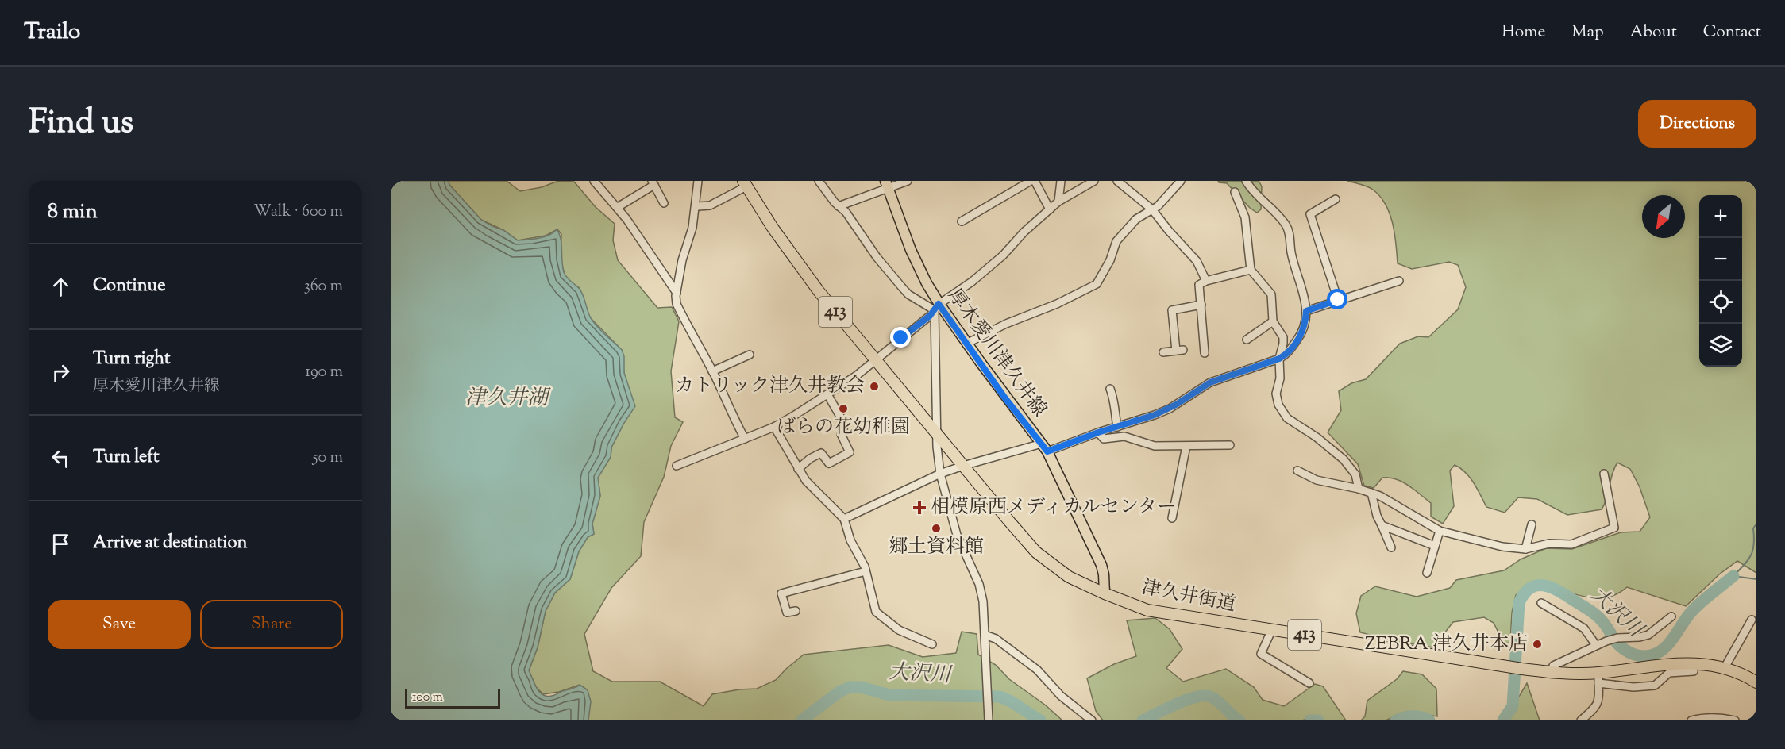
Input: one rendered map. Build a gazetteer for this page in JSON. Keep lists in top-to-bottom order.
{
  "streets": {
    "highway": ["413", "津久井街道"],
    "main road": ["厚木愛川津久井線"]
  },
  "crossings": [
    ["厚木愛川津久井線", "津久井街道"]
  ],
  "water": ["津久井湖", "大沢川"],
  "places": {
    "other": [
      "カトリック津久井教会",
      "ばらの花幼稚園",
      "郷土資料館",
      "ZEBRA 津久井本店"
    ],
    "health": ["相模原西メディカルセンター"]
  },
  "scale_bar": "100 m",
  "north": "bottom left",
  "page": {
    "header": "Trailo",
    "nav": [
      "Home",
      "Map",
      "About",
      "Contact"
    ],
    "title": "Find us",
    "buttons": [
      "Directions",
      ["Save", "Share"]
    ],
    "heading": ["8 min", "Walk · 600 m"],
    "map_buttons": ["+", "−"],
    "list": [
      ["Continue", "360 m"],
      ["Turn right", "厚木愛川津久井線", "190 m"],
      ["Turn left", "50 m"],
      "Arrive at destination"
    ],
    "scale": "100 m"
  }
}
